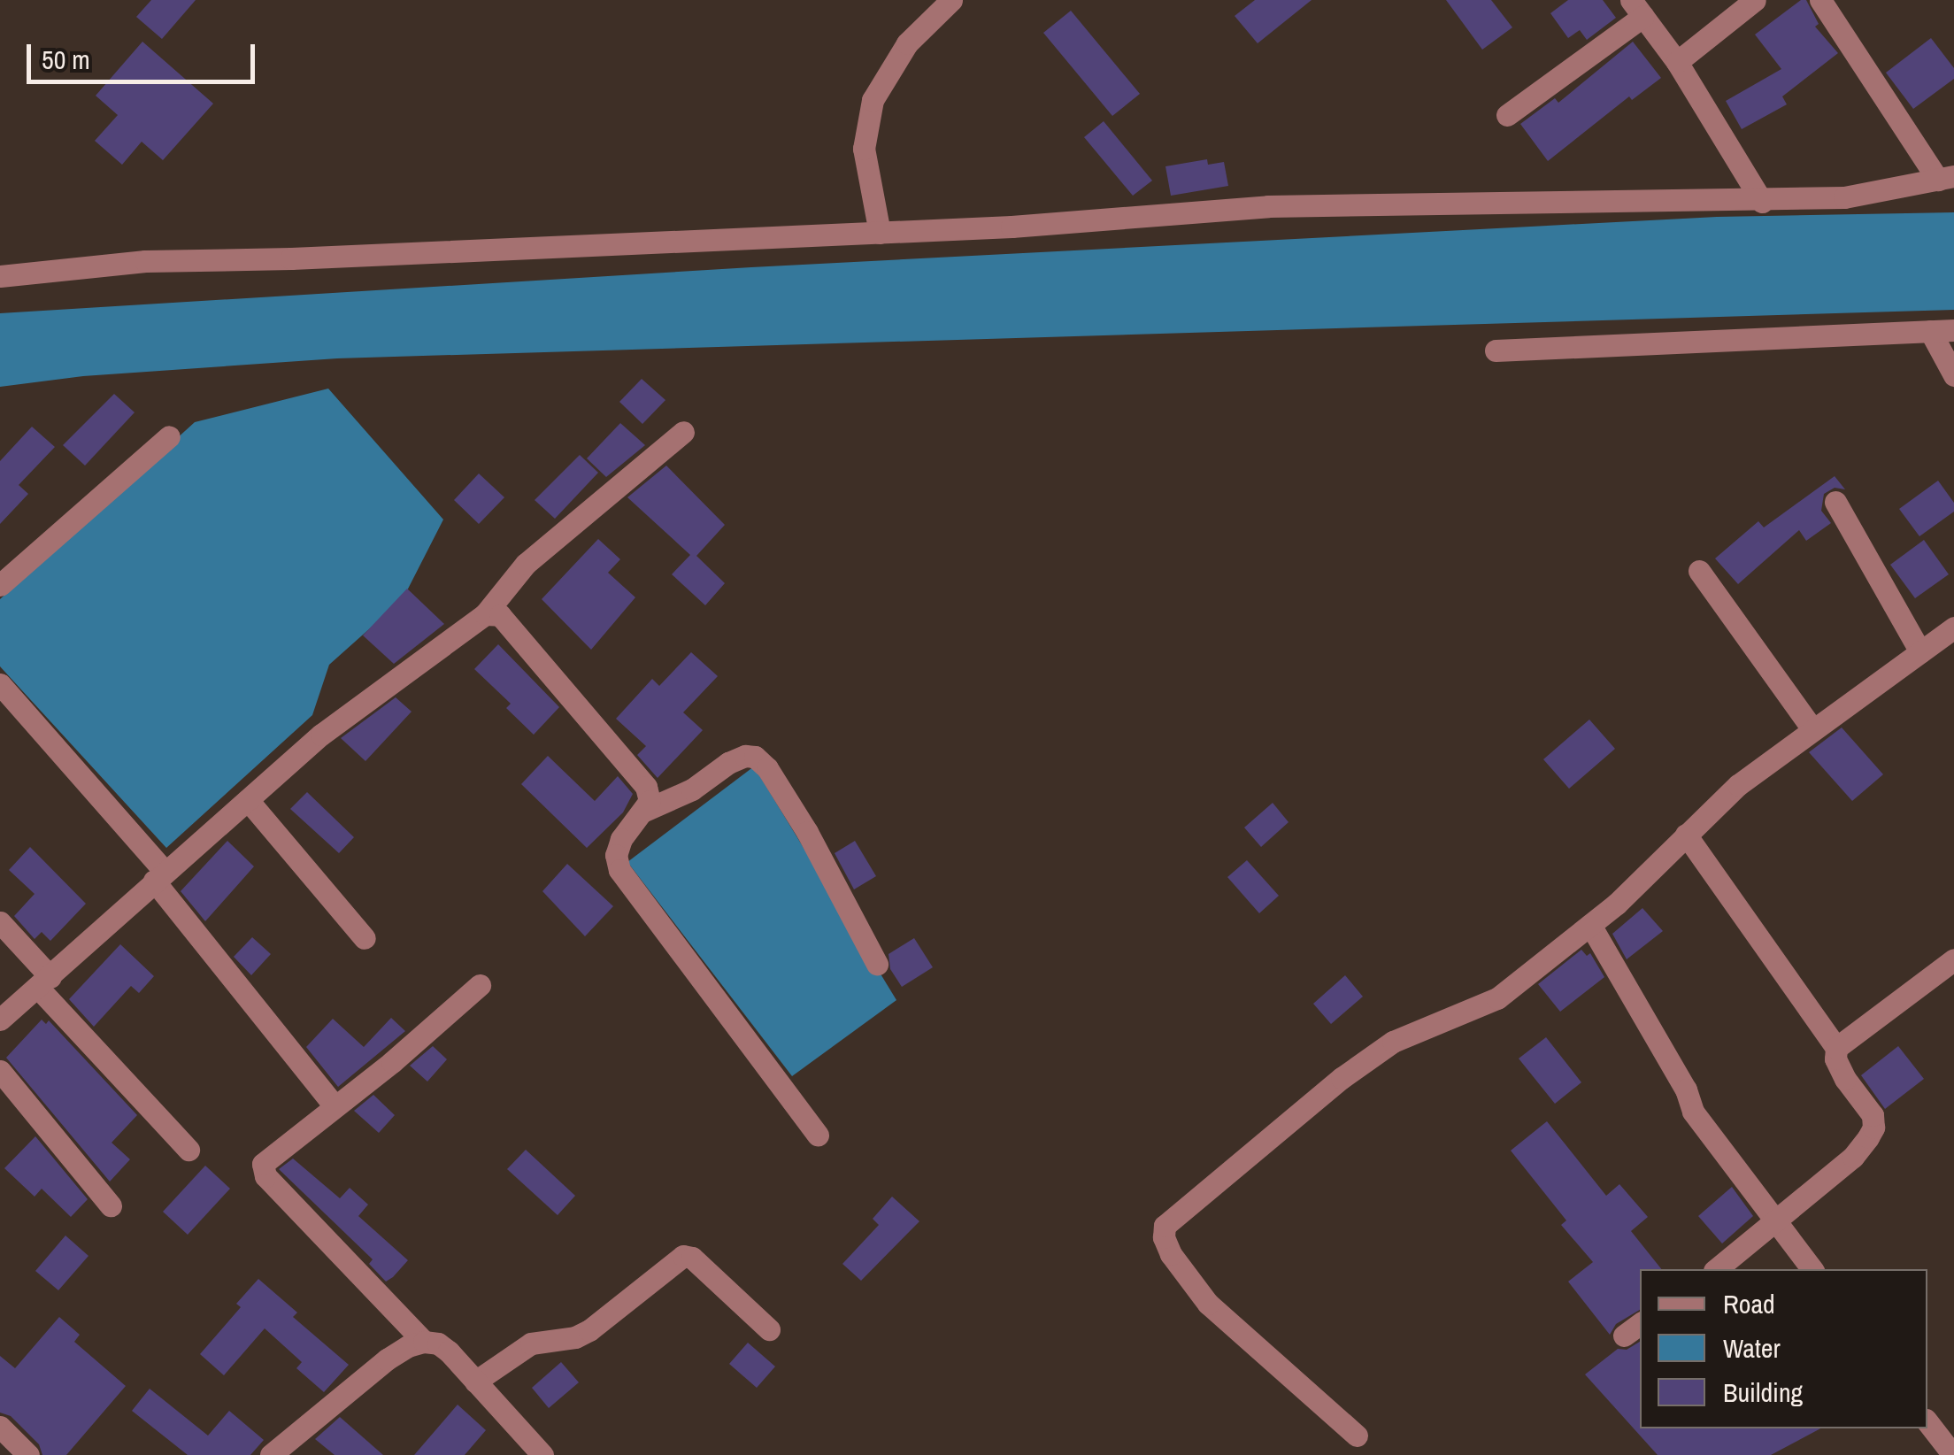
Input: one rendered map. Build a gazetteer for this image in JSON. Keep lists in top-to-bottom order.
{
  "legend": ["Road", "Water", "Building"],
  "scale_bar": "50 m"
}
